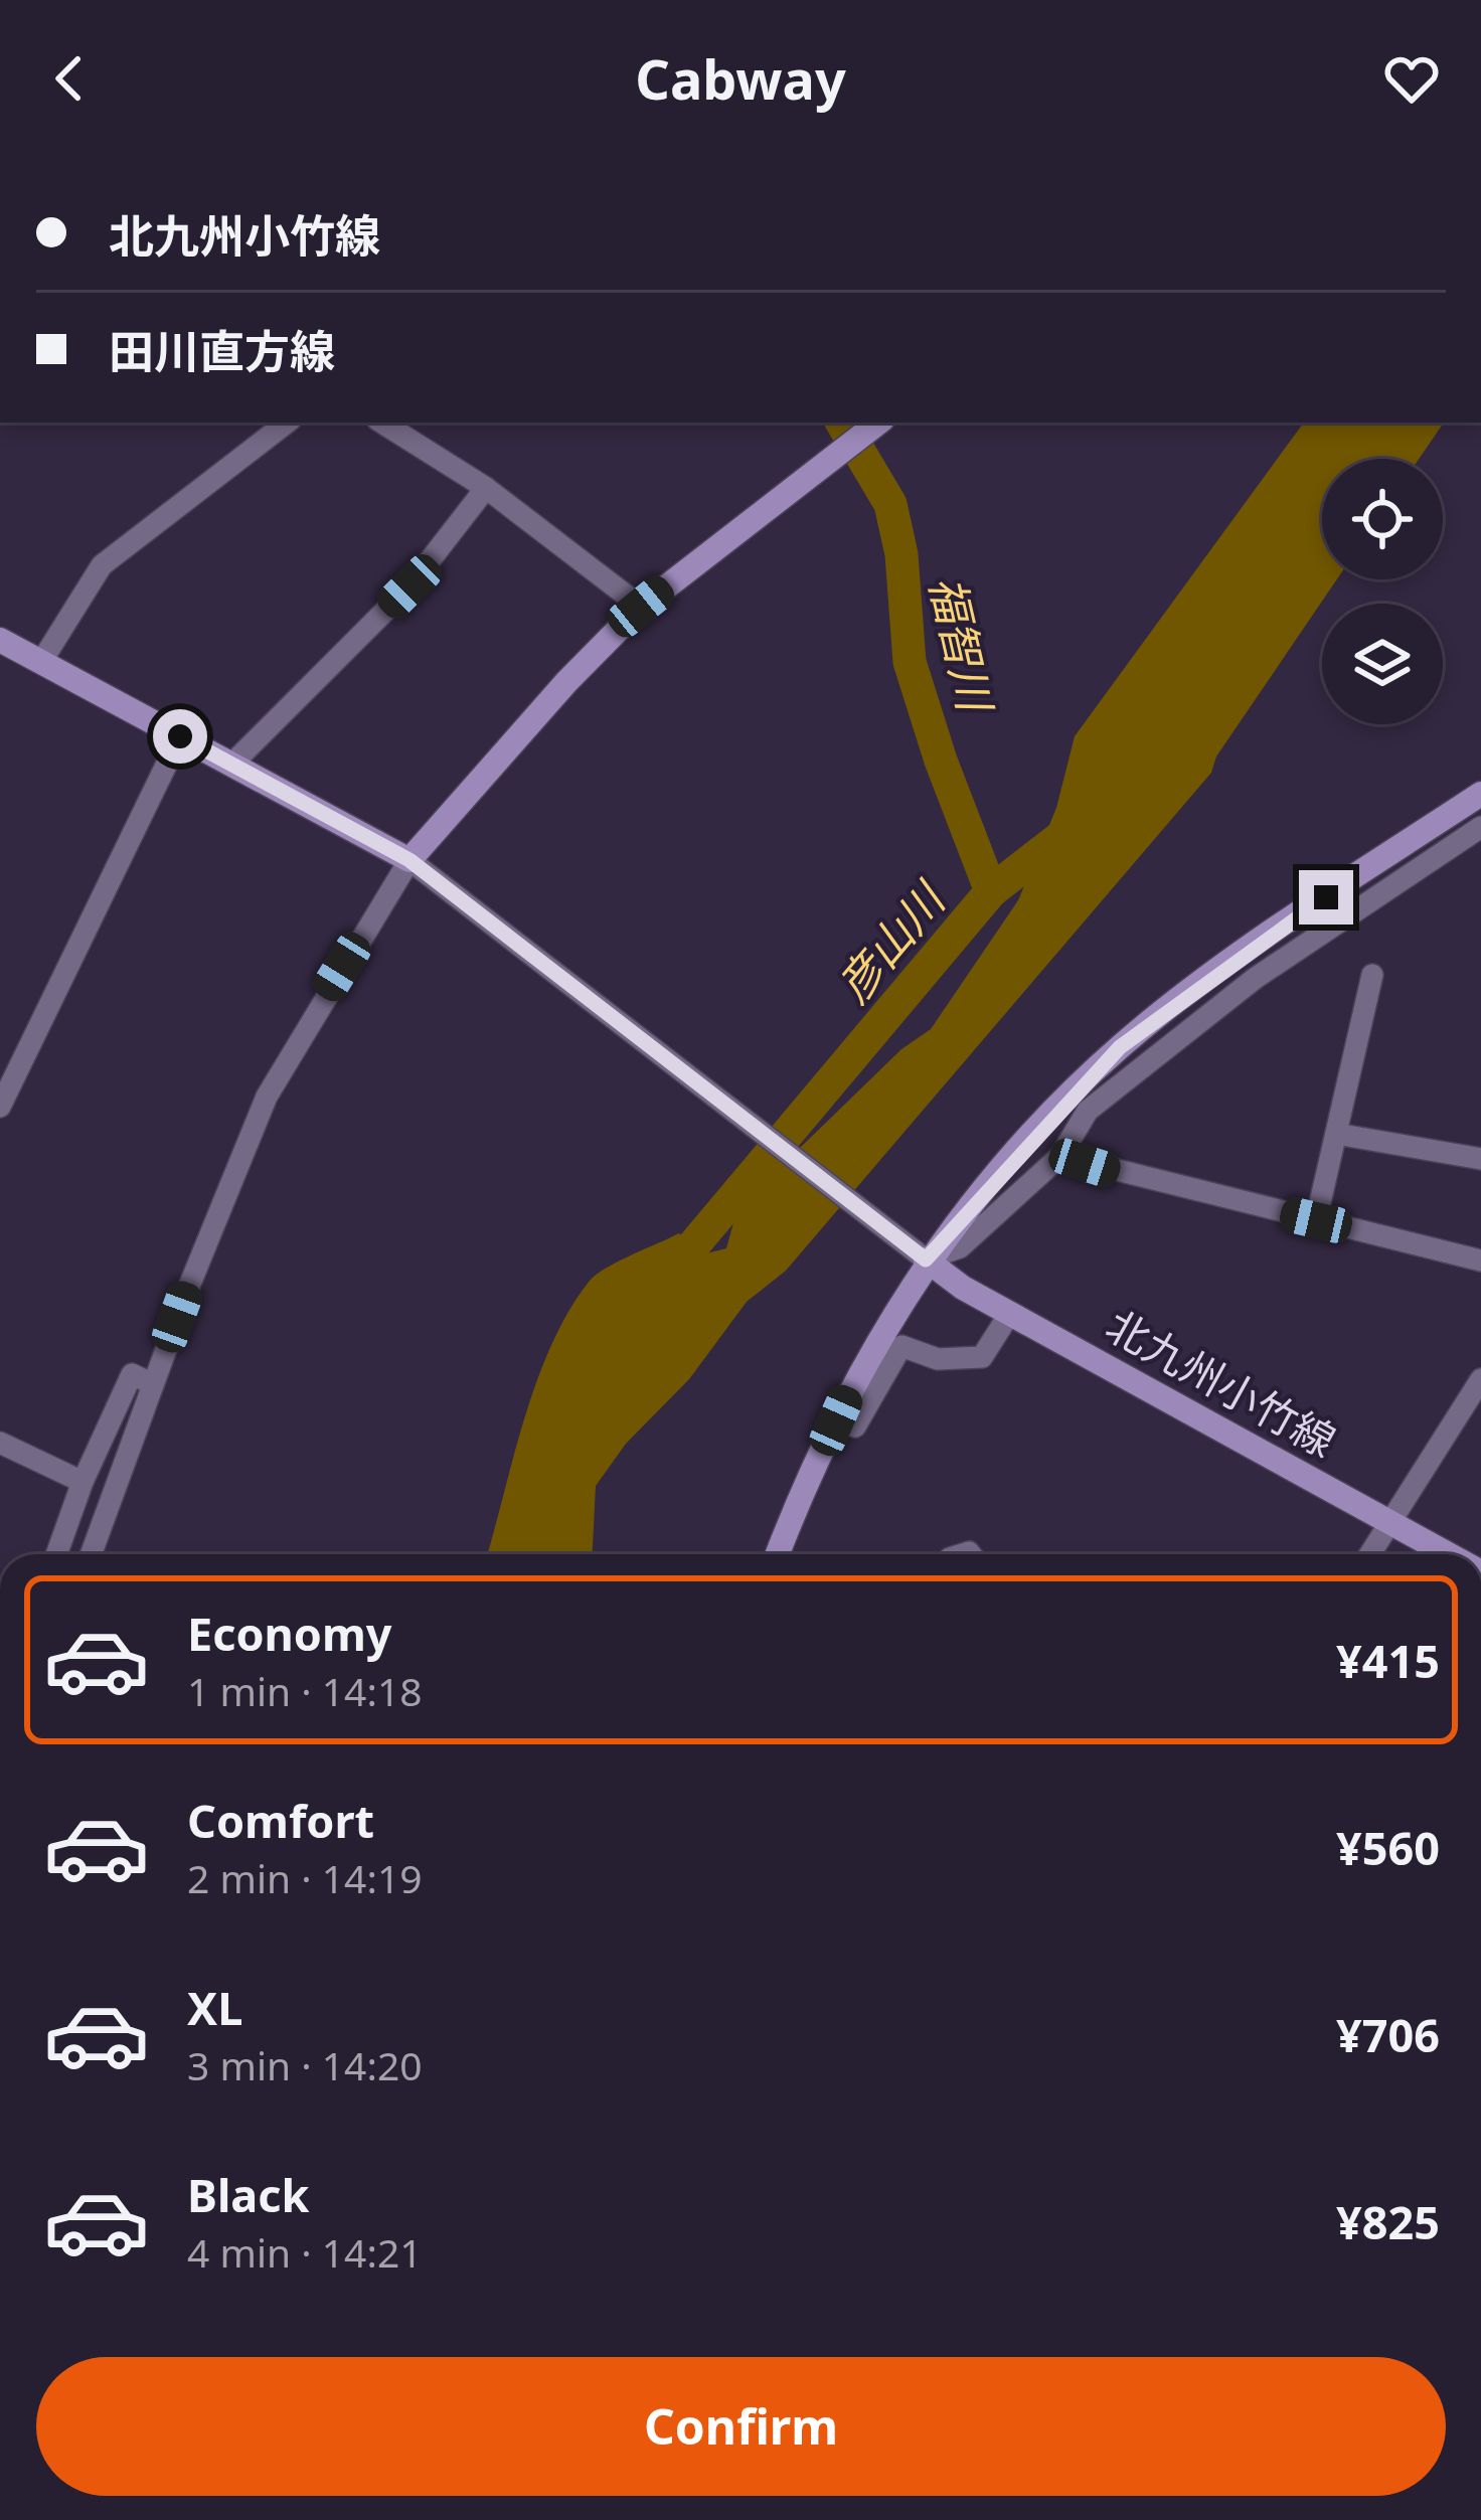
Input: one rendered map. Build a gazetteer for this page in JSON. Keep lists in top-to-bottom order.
{
  "streets": {
    "main road": ["北九州小竹線"]
  },
  "water": ["福智川", "彦山川"],
  "page": {
    "header": "Cabway",
    "banner": ["北九州小竹線", "田川直方線"],
    "list": [
      {
        "name": "Economy",
        "note": "1 min · 14:18",
        "value": "¥415"
      },
      {
        "name": "Comfort",
        "note": "2 min · 14:19",
        "value": "¥560"
      },
      {
        "name": "XL",
        "note": "3 min · 14:20",
        "value": "¥706"
      },
      {
        "name": "Black",
        "note": "4 min · 14:21",
        "value": "¥825"
      }
    ],
    "buttons": "Confirm"
  }
}
